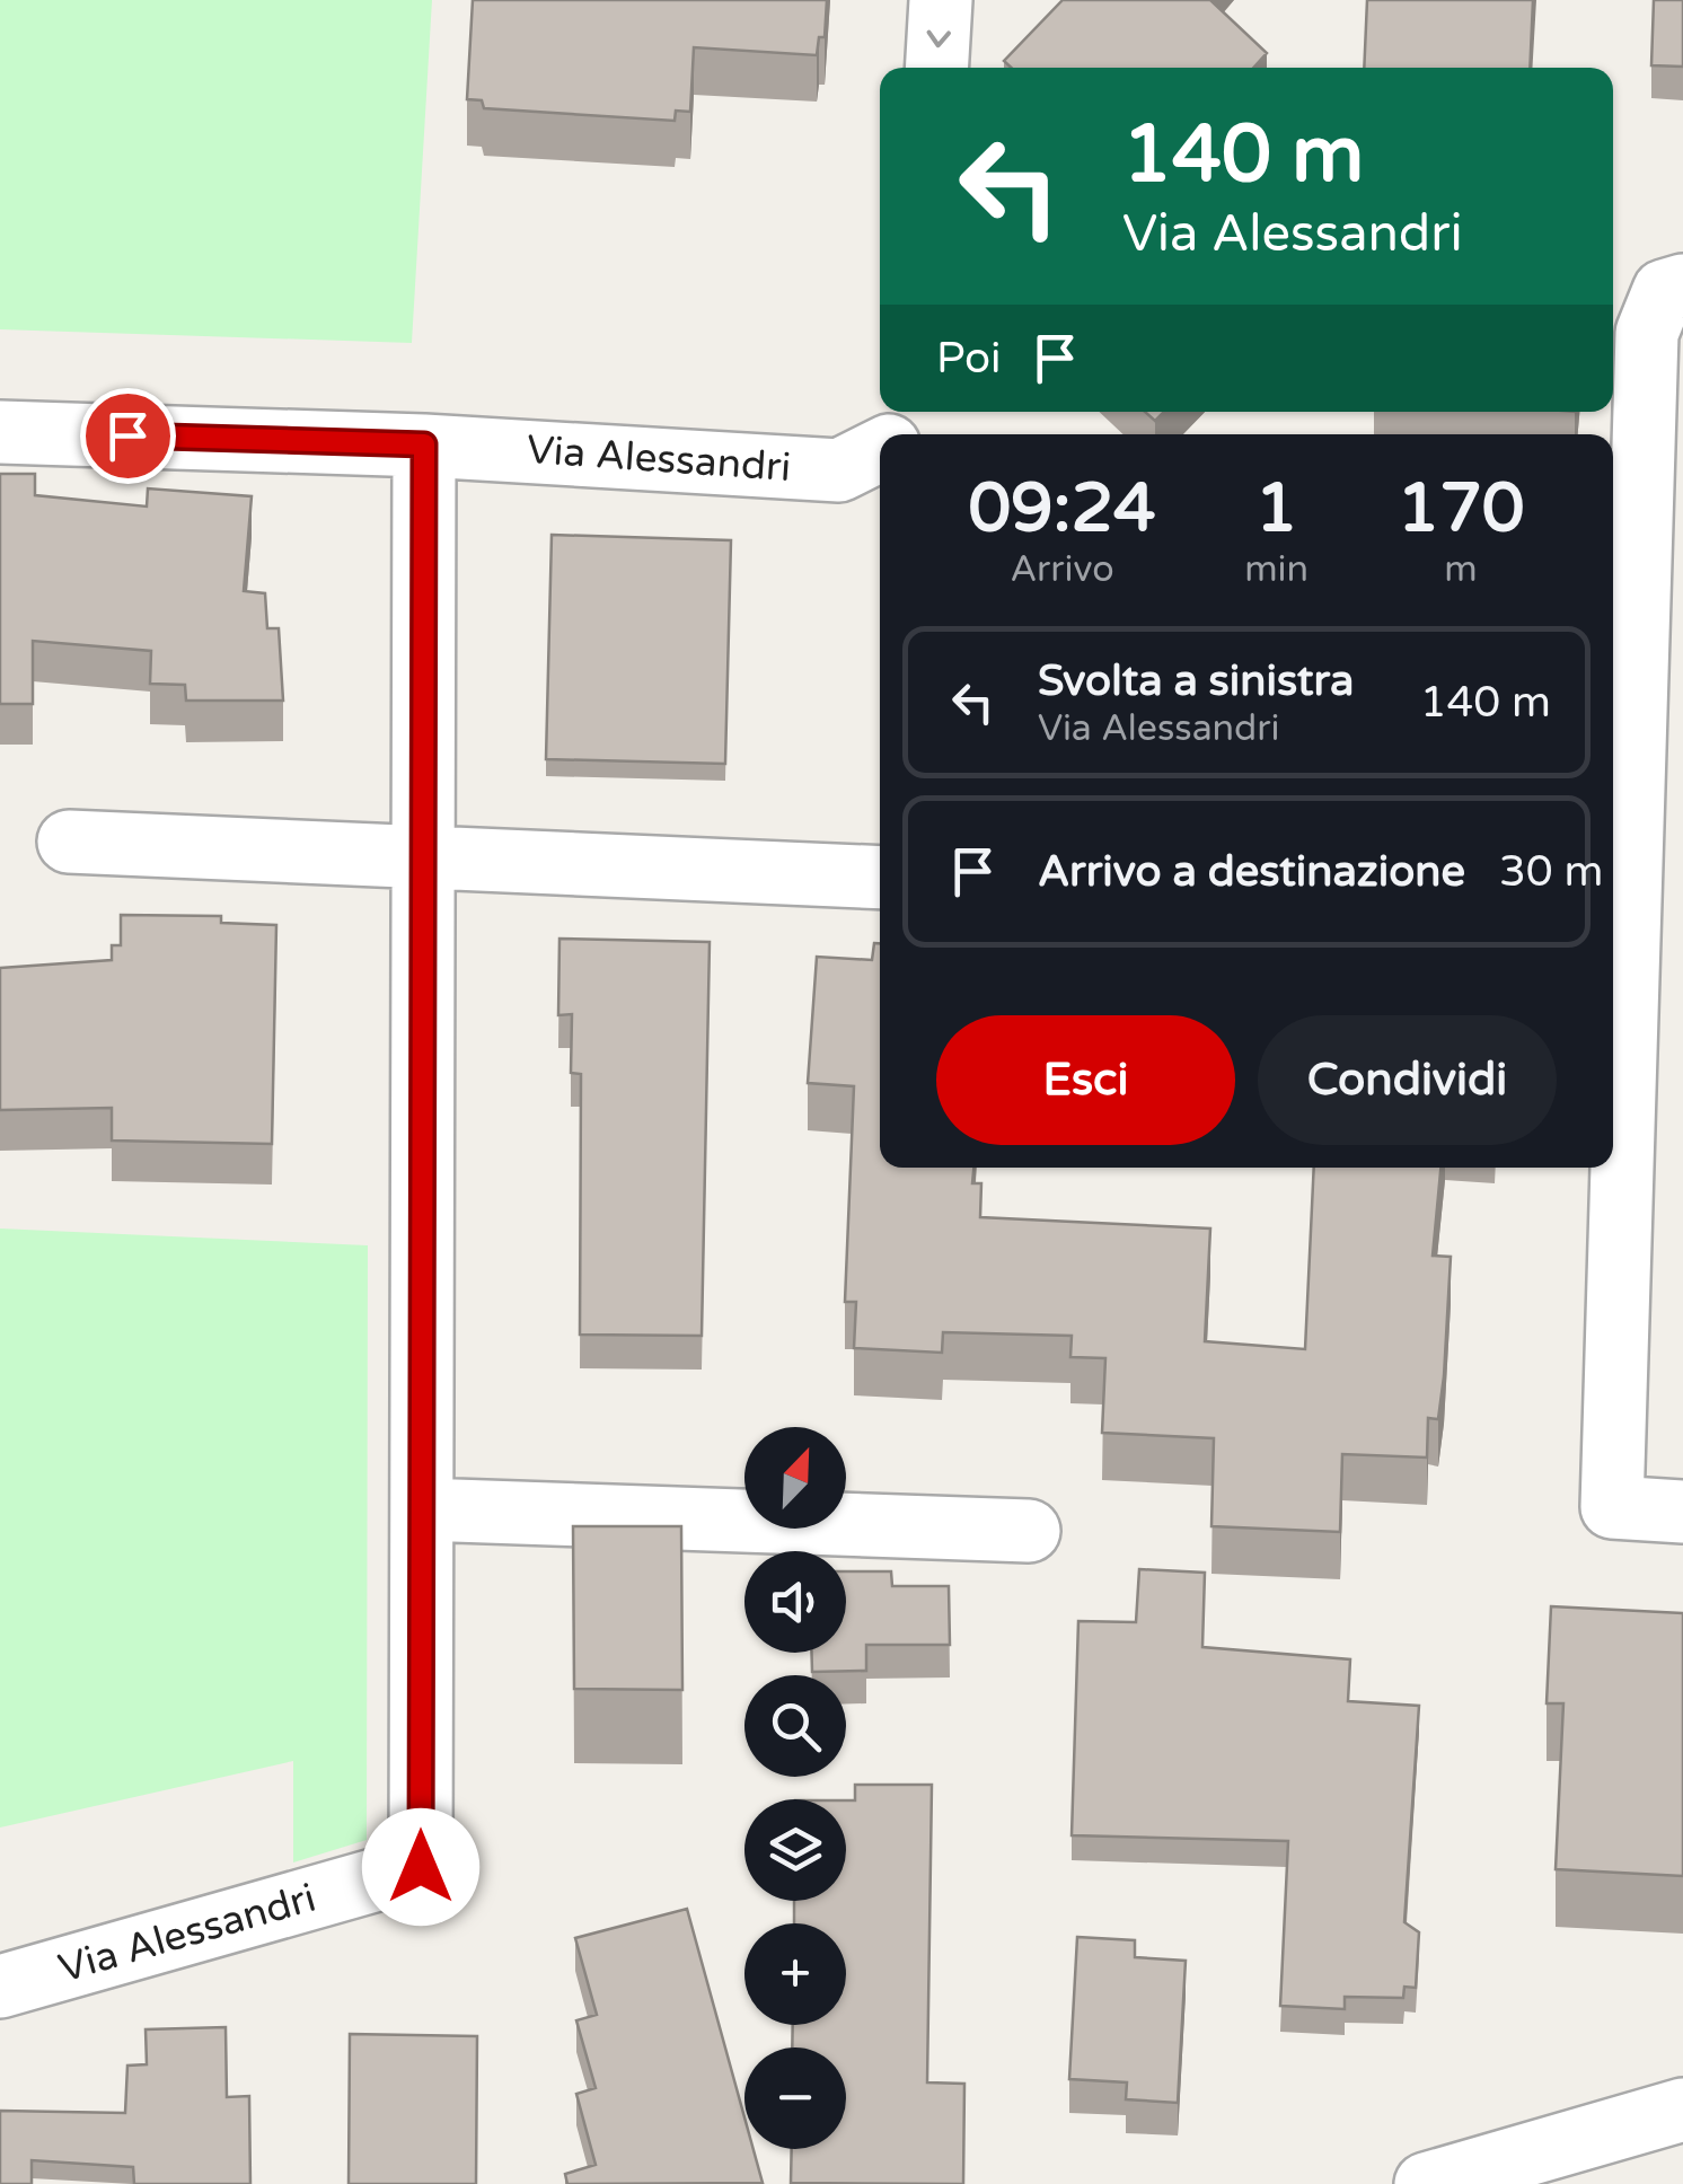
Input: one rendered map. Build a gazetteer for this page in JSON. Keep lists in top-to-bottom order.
{
  "streets": {
    "street": ["Via Alessandri"]
  },
  "north": "top right",
  "page": {
    "turn": ["140 m", "Via Alessandri"],
    "then": "Poi",
    "eta": [
      "09:24",
      "Arrivo",
      "1",
      "min",
      "170",
      "m"
    ],
    "list": [
      {
        "name": "Svolta a sinistra",
        "note": "Via Alessandri",
        "value": "140 m"
      },
      {
        "name": "Arrivo a destinazione",
        "value": "30 m"
      }
    ],
    "buttons": ["Esci", "Condividi"],
    "map_buttons": ["+", "−"]
  }
}
